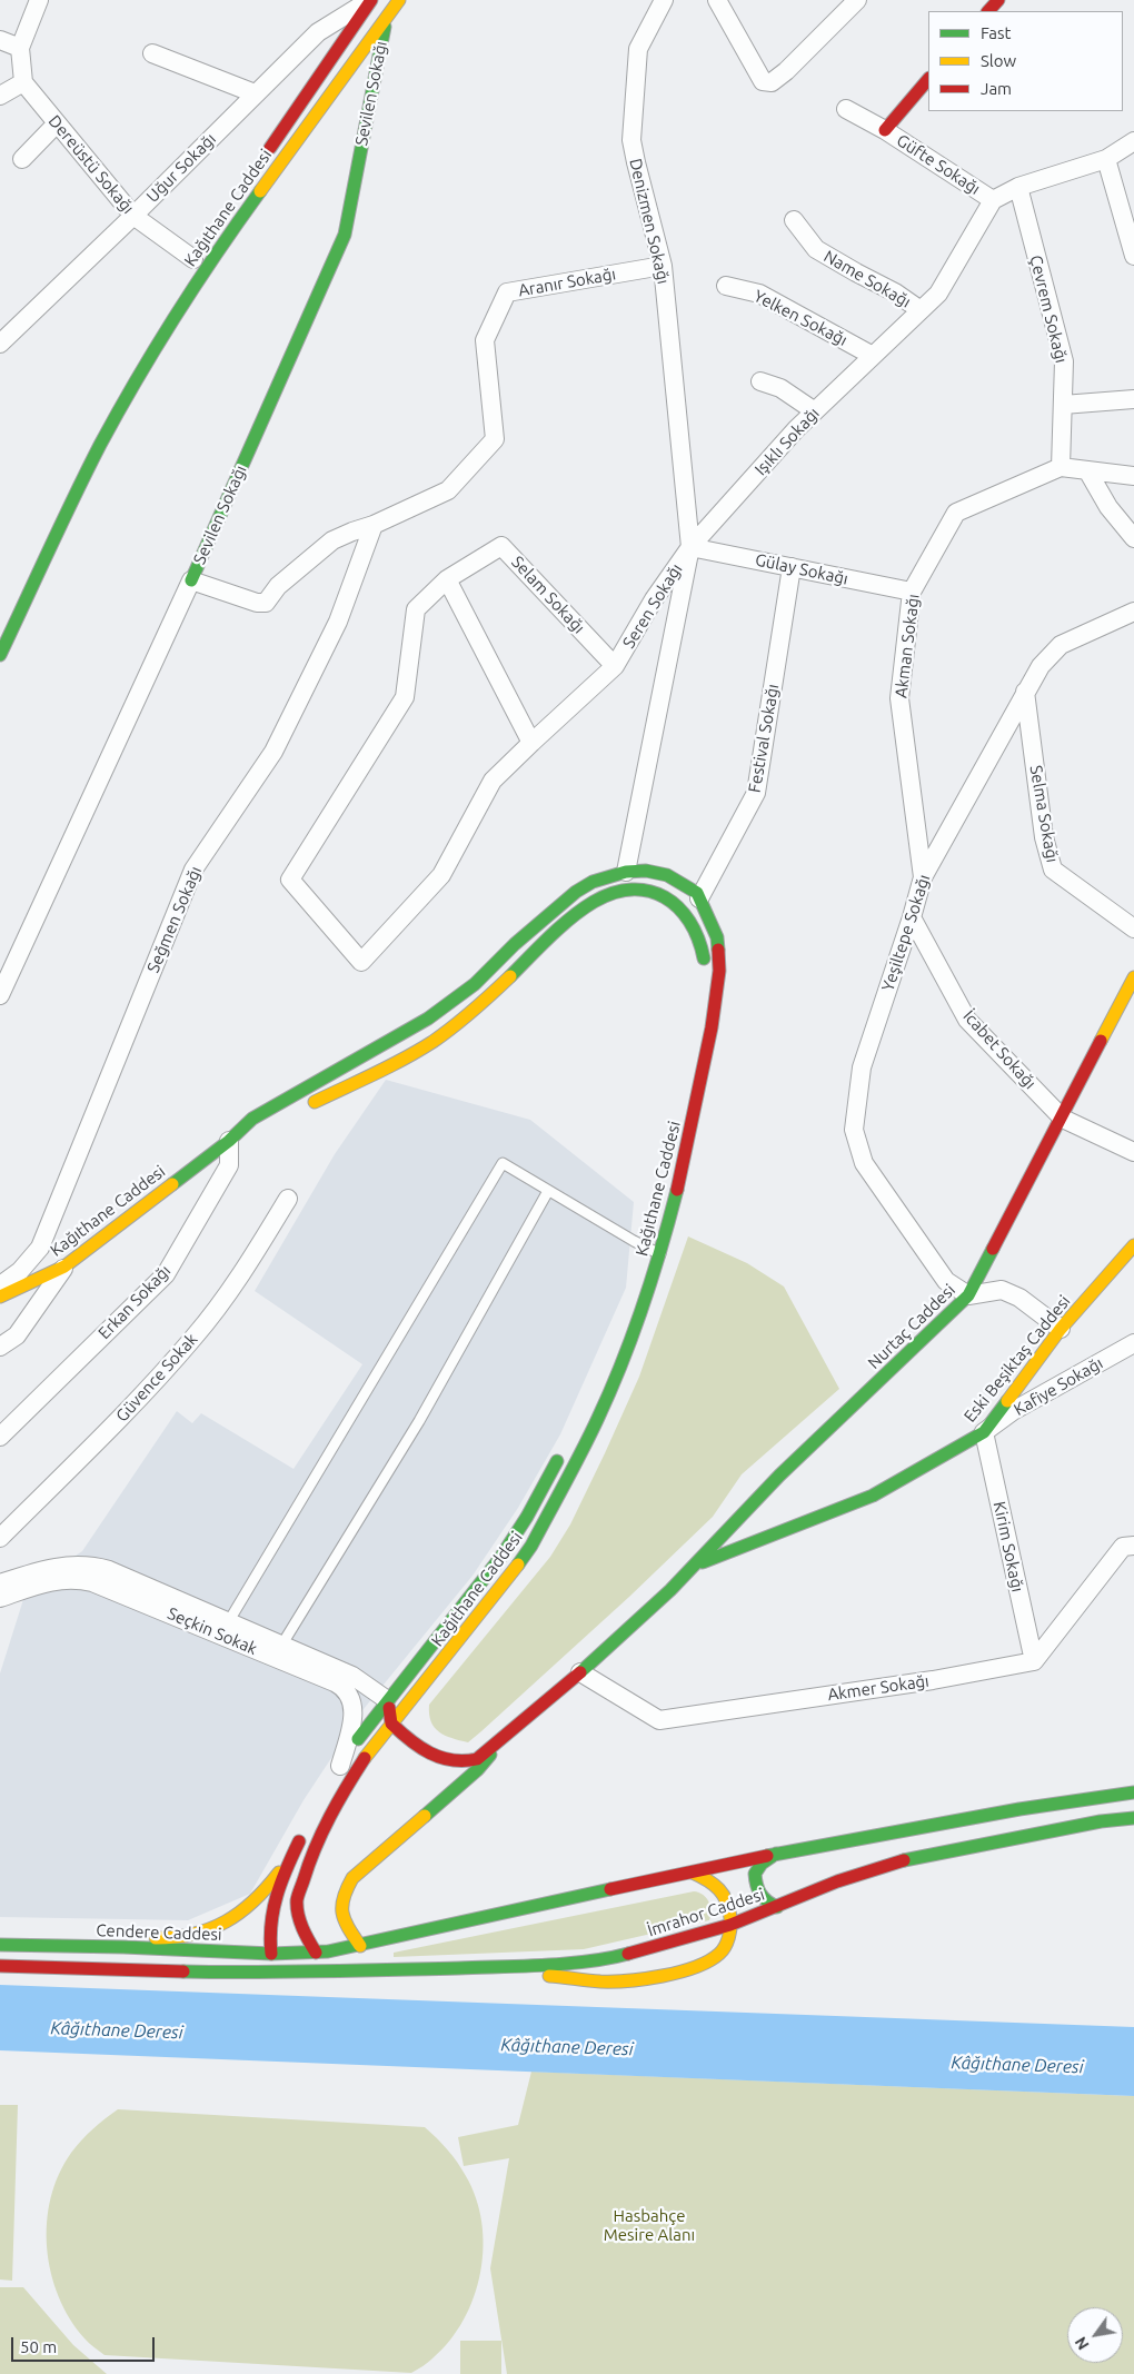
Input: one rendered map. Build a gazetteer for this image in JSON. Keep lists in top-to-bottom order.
{
  "streets": {
    "main road": [
      "Sevilen Sokağı",
      "Kağıthane Caddesi",
      "Nurtaç Caddesi",
      "Eski Beşiktaş Caddesi",
      "İmrahor Caddesi",
      "Cendere Caddesi"
    ],
    "street": [
      "Dereüstü Sokağı",
      "Güfte Sokağı",
      "Uğur Sokağı",
      "Denizmen Sokağı",
      "Name Sokağı",
      "Aranır Sokağı",
      "Çevrem Sokağı",
      "Yelken Sokağı",
      "Işıklı Sokağı",
      "Gülay Sokağı",
      "Selam Sokağı",
      "Seren Sokağı",
      "Akman Sokağı",
      "Festival Sokağı",
      "Selma Sokağı",
      "Seğmen Sokağı",
      "Yeşiltepe Sokağı",
      "İcabet Sokağı",
      "Erkan Sokağı",
      "Güvence Sokak",
      "Kafiye Sokağı",
      "Kirim Sokağı",
      "Seçkin Sokak",
      "Akmer Sokağı"
    ]
  },
  "crossings": [
    ["Sevilen Sokağı", "Kağıthane Caddesi"],
    ["Dereüstü Sokağı", "Uğur Sokağı"],
    ["Güfte Sokağı", "Işıklı Sokağı"],
    ["Uğur Sokağı", "Kağıthane Caddesi"],
    ["Kağıthane Caddesi", "Festival Sokağı"],
    ["Kağıthane Caddesi", "Erkan Sokağı"],
    ["Kağıthane Caddesi", "Seçkin Sokak"],
    ["Kağıthane Caddesi", "Cendere Caddesi"],
    ["Denizmen Sokağı", "Aranır Sokağı"],
    ["Denizmen Sokağı", "Işıklı Sokağı"],
    ["Denizmen Sokağı", "Gülay Sokağı"],
    ["Denizmen Sokağı", "Seren Sokağı"],
    ["Name Sokağı", "Işıklı Sokağı"],
    ["Aranır Sokağı", "Seğmen Sokağı"],
    ["Çevrem Sokağı", "Akman Sokağı"],
    ["Yelken Sokağı", "Işıklı Sokağı"],
    ["Işıklı Sokağı", "Gülay Sokağı"],
    ["Işıklı Sokağı", "Seren Sokağı"],
    ["Gülay Sokağı", "Seren Sokağı"],
    ["Gülay Sokağı", "Akman Sokağı"],
    ["Gülay Sokağı", "Festival Sokağı"],
    ["Selam Sokağı", "Seren Sokağı"],
    ["Akman Sokağı", "Yeşiltepe Sokağı"],
    ["Selma Sokağı", "Yeşiltepe Sokağı"],
    ["Yeşiltepe Sokağı", "İcabet Sokağı"],
    ["Yeşiltepe Sokağı", "Nurtaç Caddesi"],
    ["İcabet Sokağı", "Nurtaç Caddesi"],
    ["Nurtaç Caddesi", "Eski Beşiktaş Caddesi"],
    ["Nurtaç Caddesi", "Akmer Sokağı"],
    ["Eski Beşiktaş Caddesi", "Kafiye Sokağı"],
    ["Eski Beşiktaş Caddesi", "Kirim Sokağı"],
    ["Kafiye Sokağı", "Kirim Sokağı"],
    ["Kirim Sokağı", "Akmer Sokağı"]
  ],
  "water": ["Kâğıthane Deresi"],
  "parks": ["Hasbahçe Mesire Alanı"],
  "legend": ["Fast", "Slow", "Jam"],
  "scale_bar": "50 m",
  "north": "bottom left"
}
